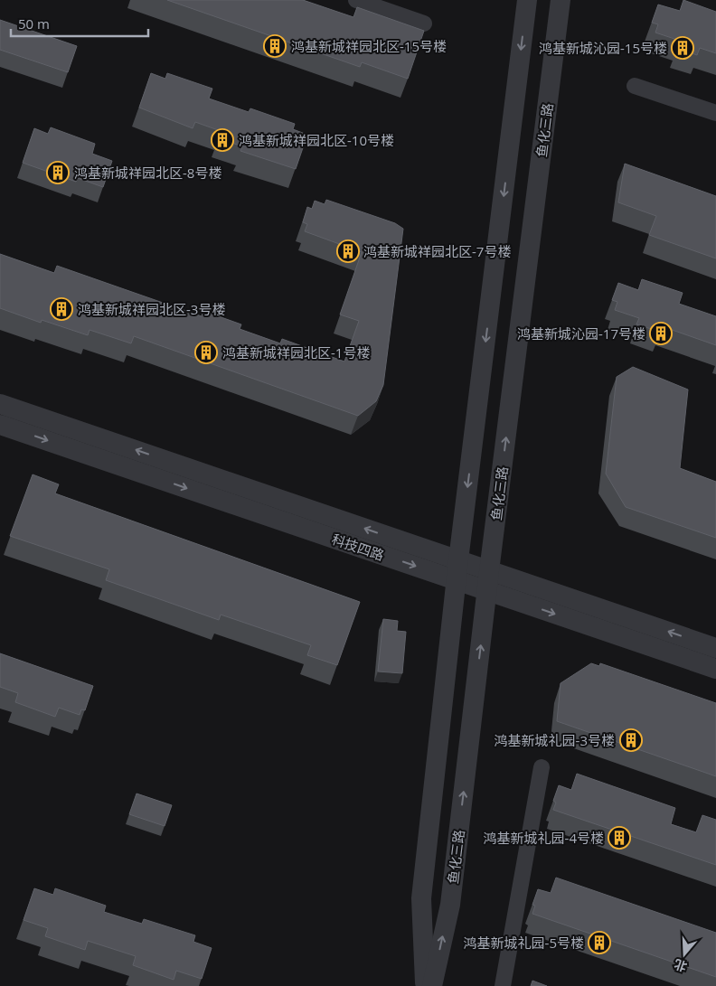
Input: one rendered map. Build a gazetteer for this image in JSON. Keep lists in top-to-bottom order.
{
  "streets": {
    "street": ["鱼化三路", "科技四路"]
  },
  "crossings": [
    ["鱼化三路", "科技四路"]
  ],
  "places": {
    "building": [
      "鸿基新城祥园北区-15号楼",
      "鸿基新城沁园-15号楼",
      "鸿基新城祥园北区-10号楼",
      "鸿基新城祥园北区-8号楼",
      "鸿基新城祥园北区-7号楼",
      "鸿基新城祥园北区-3号楼",
      "鸿基新城沁园-17号楼",
      "鸿基新城祥园北区-1号楼",
      "鸿基新城礼园-3号楼",
      "鸿基新城礼园-4号楼",
      "鸿基新城礼园-5号楼"
    ]
  },
  "scale_bar": "50 m",
  "north": "bottom"
}
